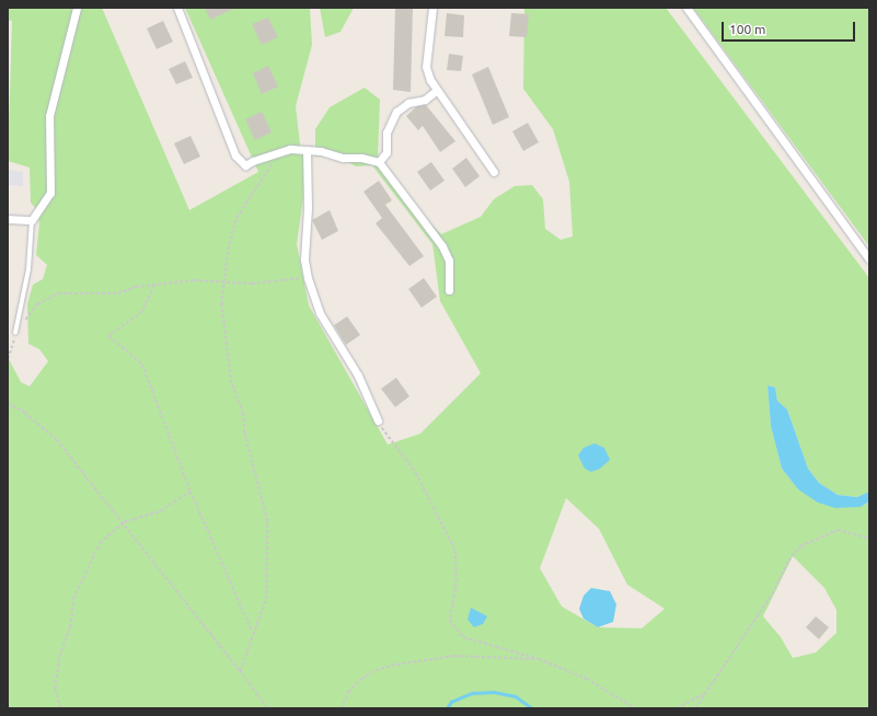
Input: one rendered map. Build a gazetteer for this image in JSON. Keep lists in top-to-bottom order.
{
  "scale_bar": "100 m"
}
